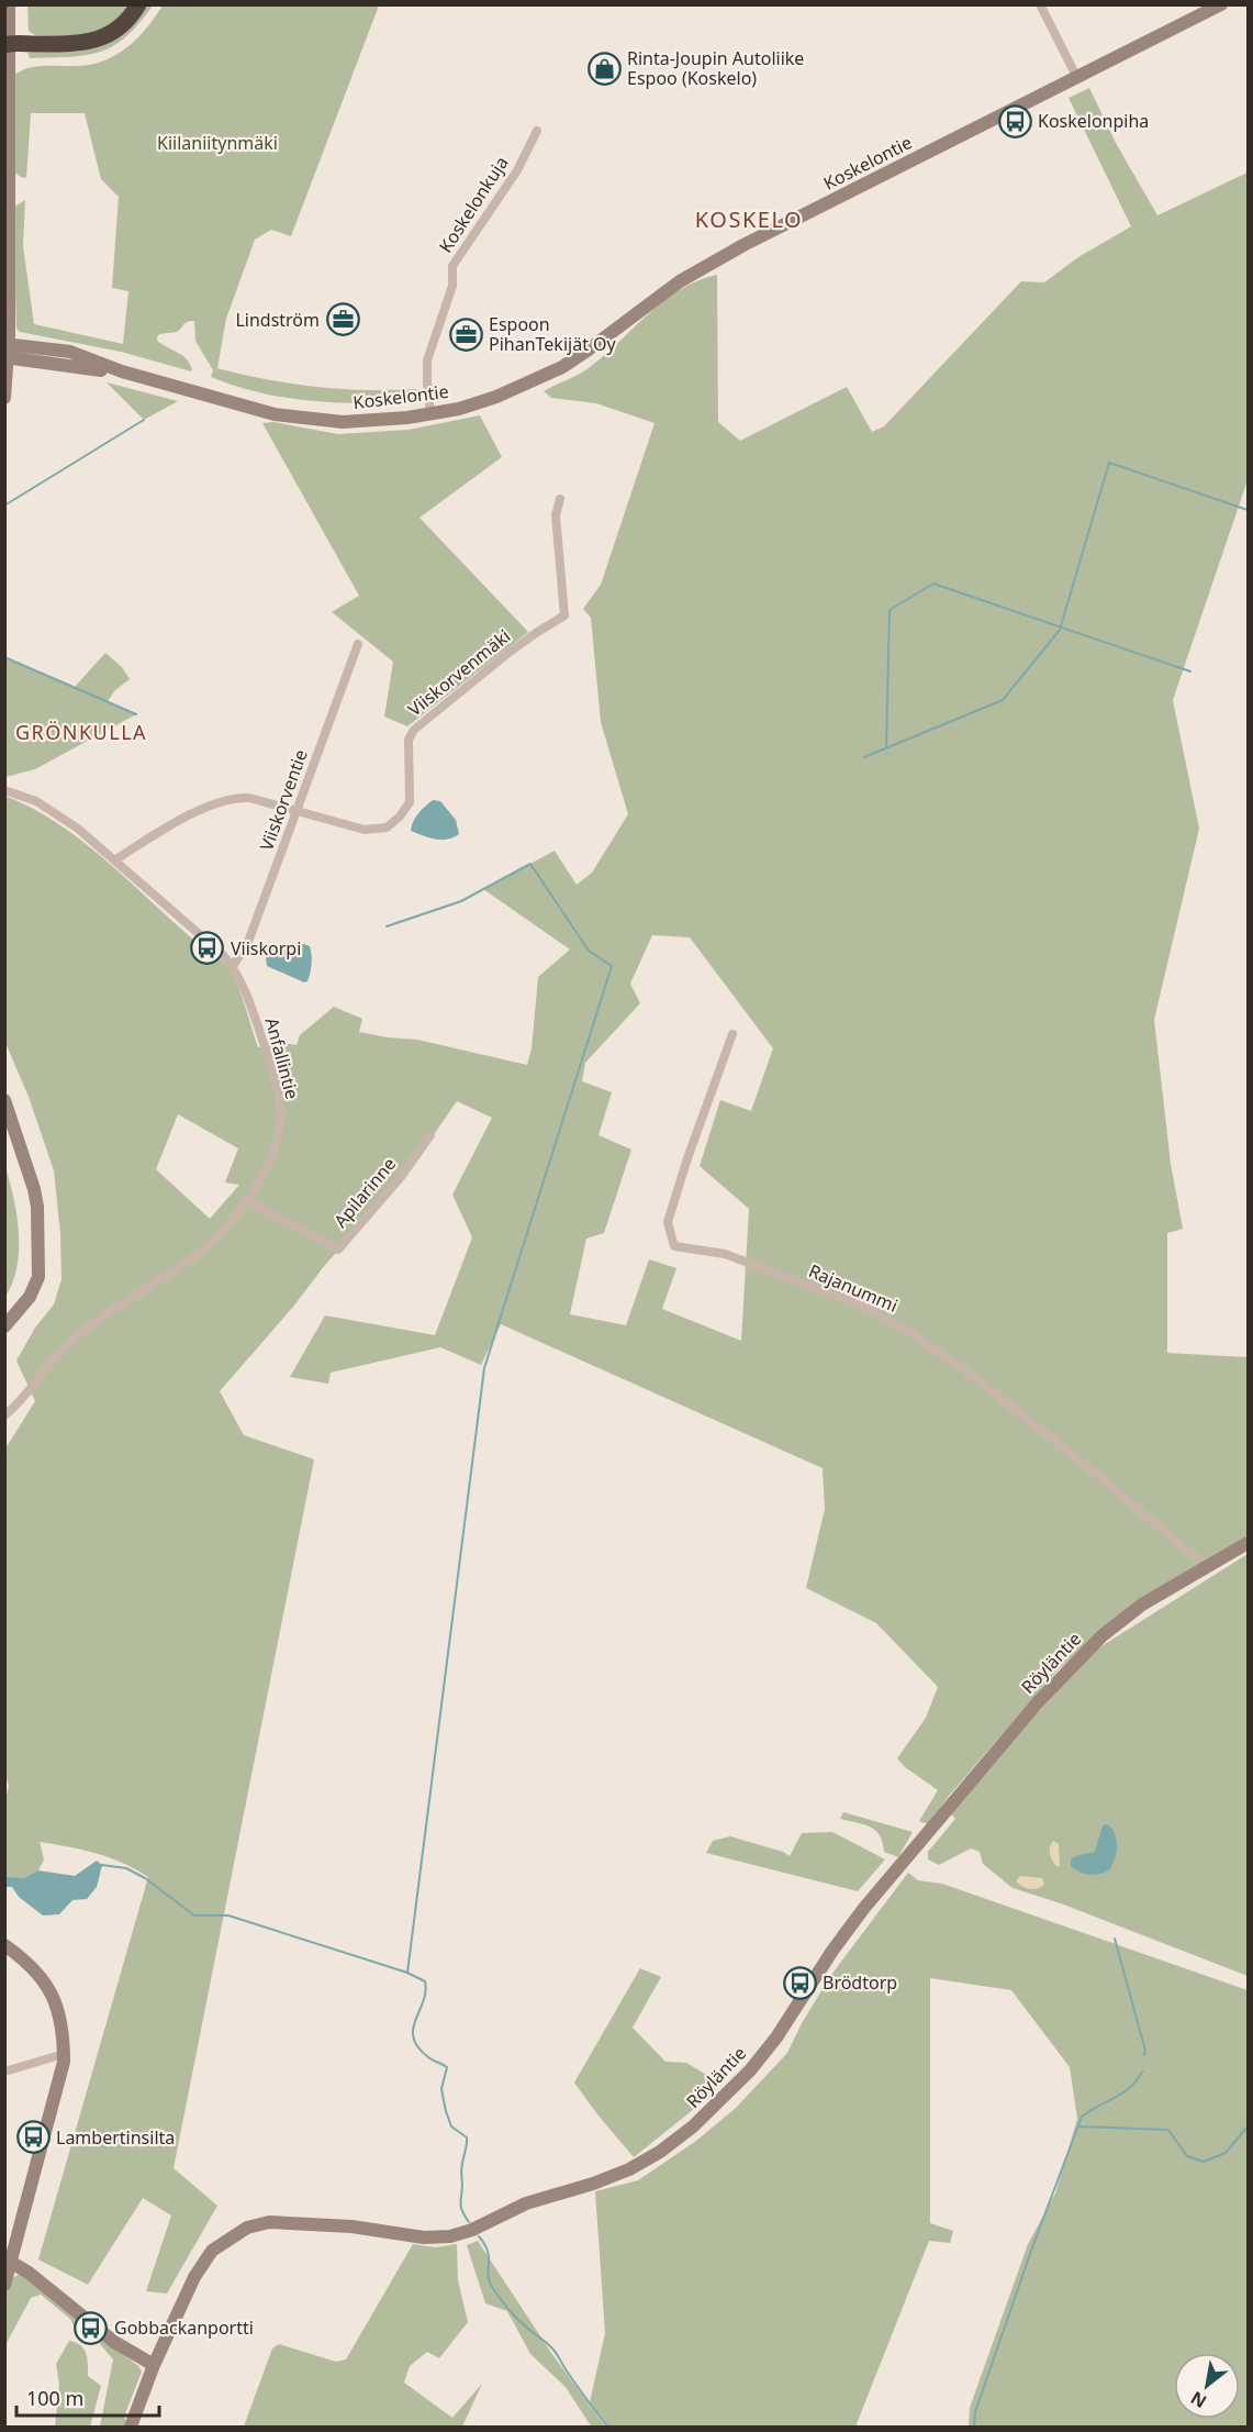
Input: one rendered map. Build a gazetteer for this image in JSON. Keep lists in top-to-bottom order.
{
  "streets": {
    "street": [
      "Koskelontie",
      "Koskelonkuja",
      "Viiskorvenmäki",
      "Viiskorventie",
      "Anfallintie",
      "Apilarinne",
      "Rajanummi",
      "Röyläntie"
    ]
  },
  "crossings": [
    ["Koskelontie", "Koskelonkuja"],
    ["Viiskorvenmäki", "Viiskorventie"],
    ["Viiskorvenmäki", "Anfallintie"],
    ["Viiskorventie", "Anfallintie"],
    ["Anfallintie", "Apilarinne"],
    ["Rajanummi", "Röyläntie"]
  ],
  "districts": ["KOSKELO", "GRÖNKULLA"],
  "parks": ["Kiilaniitynmäki"],
  "places": {
    "shop": ["Rinta-Joupin Autoliike Espoo (Koskelo)"],
    "bus stop": [
      "Koskelonpiha",
      "Viiskorpi",
      "Brödtorp",
      "Lambertinsilta",
      "Gobbackanportti"
    ],
    "office": ["Lindström", "Espoon PihanTekijät Oy"]
  },
  "scale_bar": "100 m",
  "north": "bottom left"
}
